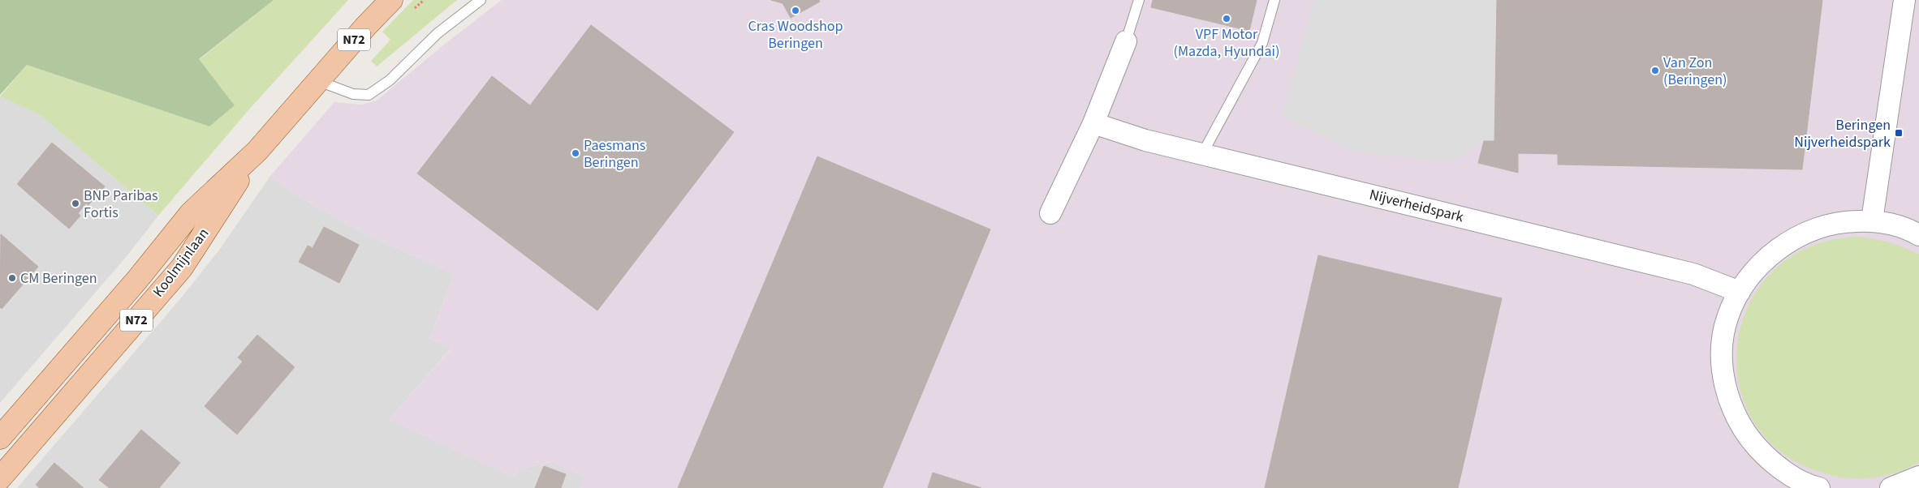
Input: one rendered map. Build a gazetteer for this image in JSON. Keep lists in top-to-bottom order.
{
  "streets": {
    "main road": ["N72", "Koolmijnlaan"],
    "street": ["Nijverheidspark"]
  },
  "places": {
    "other": [
      "Cras Woodshop Beringen",
      "VPF Motor (Mazda, Hyundai)",
      "Van Zon (Beringen)",
      "Paesmans Beringen",
      "BNP Paribas Fortis",
      "CM Beringen"
    ],
    "transit": ["Beringen Nijverheidspark"]
  }
}
